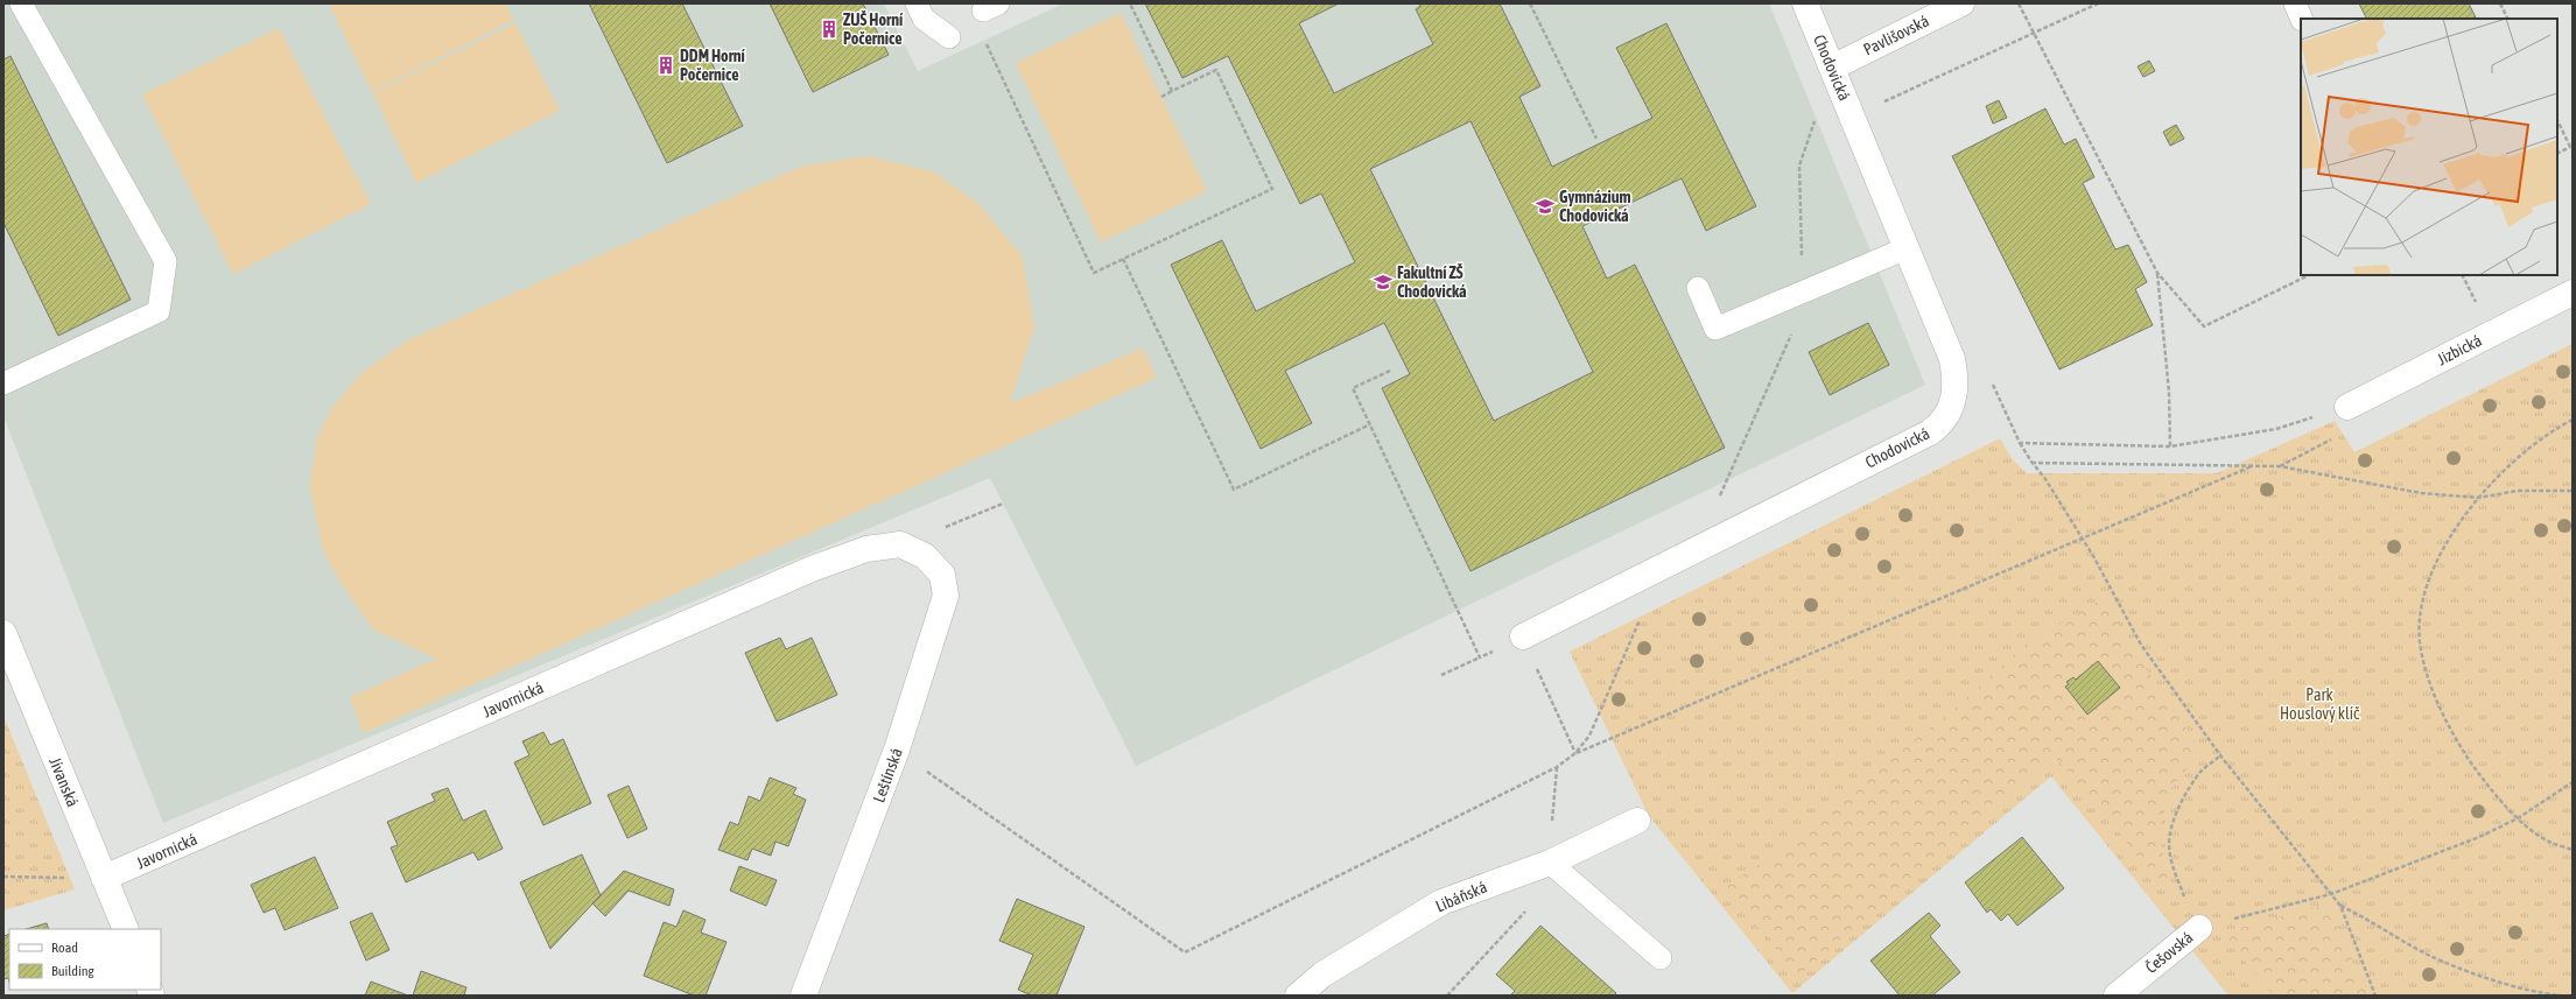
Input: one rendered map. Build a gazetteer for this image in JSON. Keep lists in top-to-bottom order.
{
  "streets": {
    "street": [
      "Pavlišovská",
      "Chodovická",
      "Jizbická",
      "Javornická",
      "Leštínská",
      "Jívanská",
      "Libáňská",
      "Češovská"
    ]
  },
  "crossings": [
    ["Pavlišovská", "Chodovická"],
    ["Javornická", "Leštínská"],
    ["Javornická", "Jívanská"]
  ],
  "parks": ["Park Houslový klíč"],
  "places": {
    "building": ["ZUŠ Horní Počernice", "DDM Horní Počernice"],
    "school or university": ["Gymnázium Chodovická", "Fakultní ZŠ Chodovická"]
  },
  "legend": ["Road", "Building"]
}
